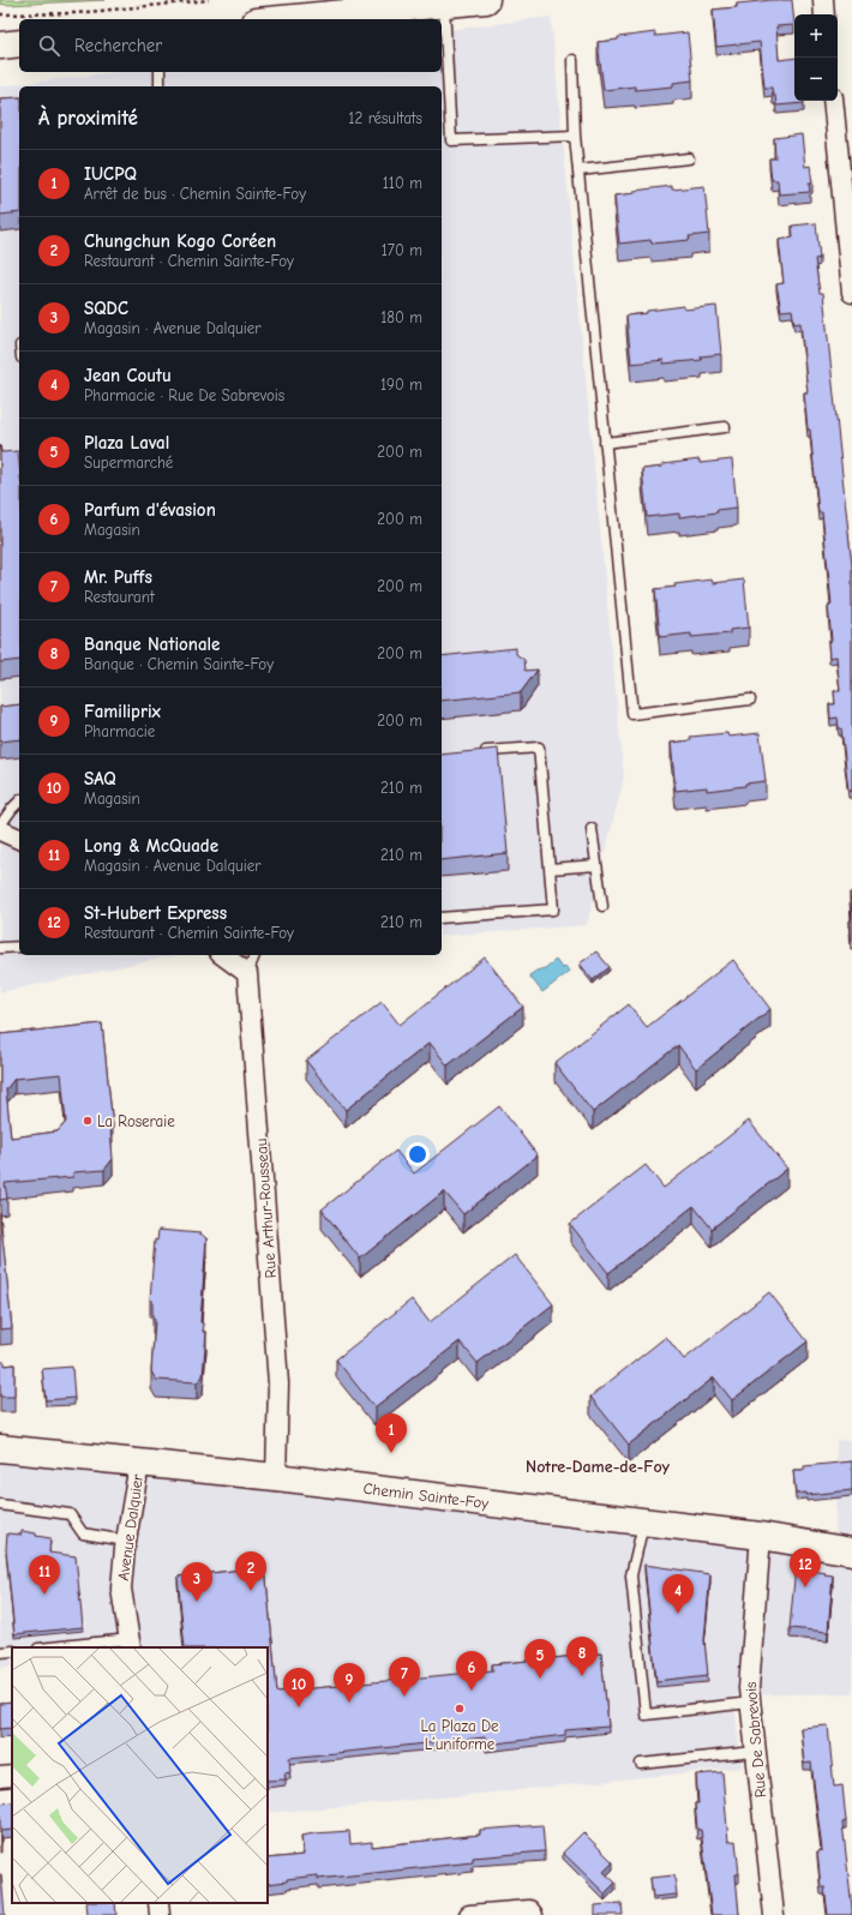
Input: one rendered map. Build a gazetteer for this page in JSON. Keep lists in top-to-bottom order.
{
  "streets": {
    "main road": ["Chemin Sainte-Foy"],
    "street": ["Rue Arthur-Rousseau", "Avenue Dalquier", "Rue De Sabrevois"]
  },
  "crossings": [
    ["Rue Arthur-Rousseau", "Chemin Sainte-Foy"],
    ["Chemin Sainte-Foy", "Avenue Dalquier"],
    ["Chemin Sainte-Foy", "Rue De Sabrevois"]
  ],
  "districts": ["Notre-Dame-de-Foy"],
  "places": ["La Roseraie", "La Plaza De L’uniforme"],
  "page": {
    "map_buttons": ["+", "−"],
    "search": "Rechercher",
    "heading": ["À proximité", "12 résultats"],
    "list": [
      {
        "mark": "1",
        "name": "IUCPQ",
        "note": "Arrêt de bus · Chemin Sainte-Foy",
        "value": "110 m"
      },
      {
        "mark": "2",
        "name": "Chungchun Kogo Coréen",
        "note": "Restaurant · Chemin Sainte-Foy",
        "value": "170 m"
      },
      {
        "mark": "3",
        "name": "SQDC",
        "note": "Magasin · Avenue Dalquier",
        "value": "180 m"
      },
      {
        "mark": "4",
        "name": "Jean Coutu",
        "note": "Pharmacie · Rue De Sabrevois",
        "value": "190 m"
      },
      {
        "mark": "5",
        "name": "Plaza Laval",
        "note": "Supermarché",
        "value": "200 m"
      },
      {
        "mark": "6",
        "name": "Parfum d'évasion",
        "note": "Magasin",
        "value": "200 m"
      },
      {
        "mark": "7",
        "name": "Mr. Puffs",
        "note": "Restaurant",
        "value": "200 m"
      },
      {
        "mark": "8",
        "name": "Banque Nationale",
        "note": "Banque · Chemin Sainte-Foy",
        "value": "200 m"
      },
      {
        "mark": "9",
        "name": "Familiprix",
        "note": "Pharmacie",
        "value": "200 m"
      },
      {
        "mark": "10",
        "name": "SAQ",
        "note": "Magasin",
        "value": "210 m"
      },
      {
        "mark": "11",
        "name": "Long & McQuade",
        "note": "Magasin · Avenue Dalquier",
        "value": "210 m"
      },
      {
        "mark": "12",
        "name": "St-Hubert Express",
        "note": "Restaurant · Chemin Sainte-Foy",
        "value": "210 m"
      }
    ],
    "pins": [
      "1",
      "12",
      "2",
      "11",
      "3",
      "4",
      "8",
      "5",
      "6",
      "7",
      "9",
      "10"
    ]
  }
}
